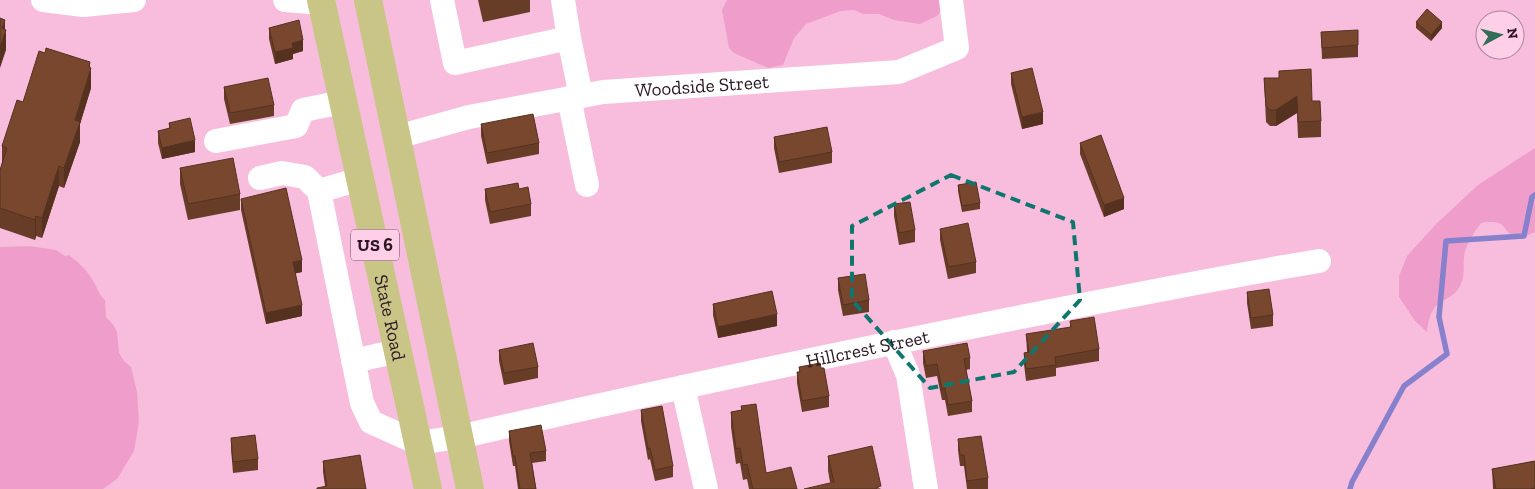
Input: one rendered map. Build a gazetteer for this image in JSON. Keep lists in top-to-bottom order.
{
  "streets": {
    "main road": ["US 6", "State Road"],
    "street": ["Woodside Street", "Hillcrest Street"]
  },
  "crossings": [
    ["Woodside Street", "US 6"],
    ["US 6", "Hillcrest Street"],
    ["State Road", "Hillcrest Street"]
  ],
  "north": "right"
}
